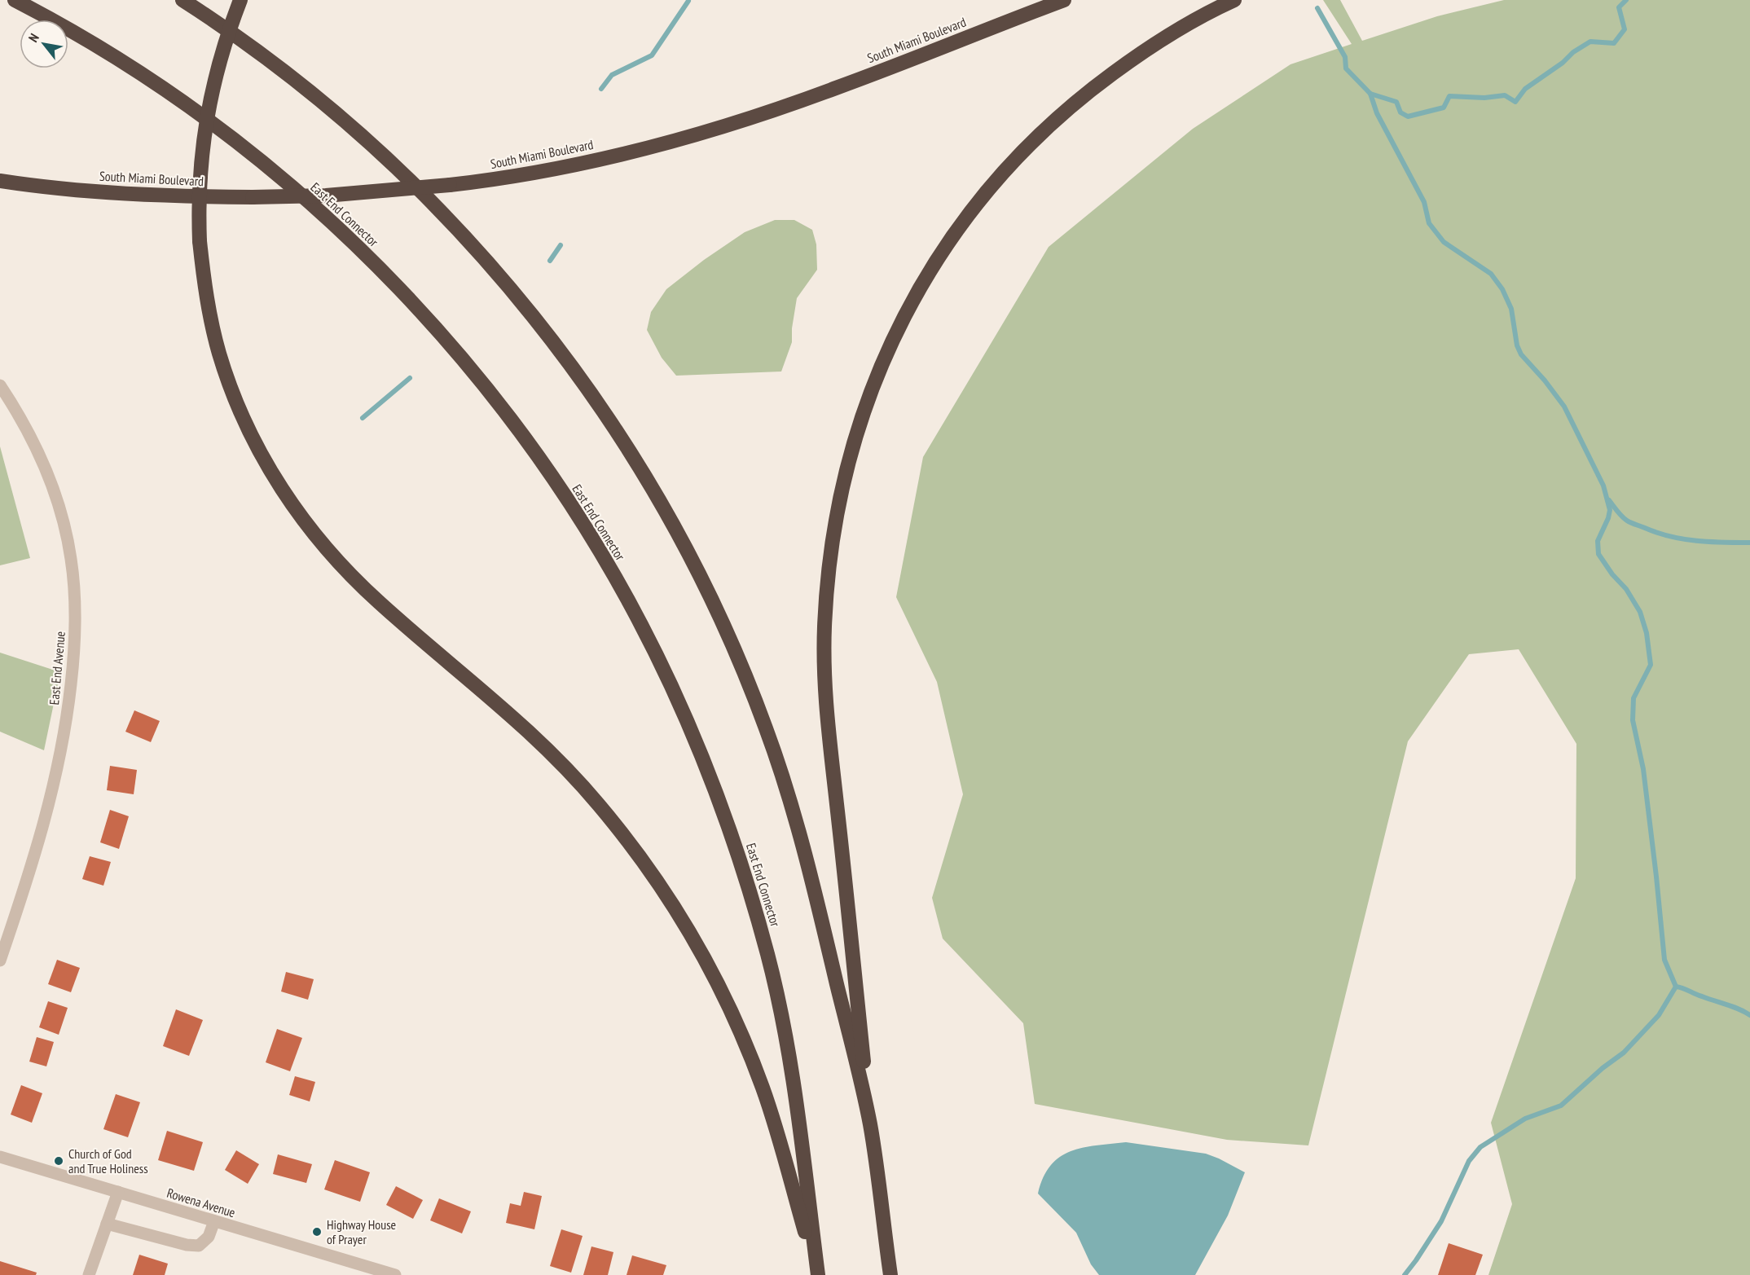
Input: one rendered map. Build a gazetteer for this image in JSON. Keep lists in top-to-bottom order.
{
  "streets": {
    "highway": ["South Miami Boulevard", "East End Connector"],
    "street": ["East End Avenue", "Rowena Avenue"]
  },
  "places": ["Church of God and True Holiness", "Highway House of Prayer"],
  "north": "top left"
}
